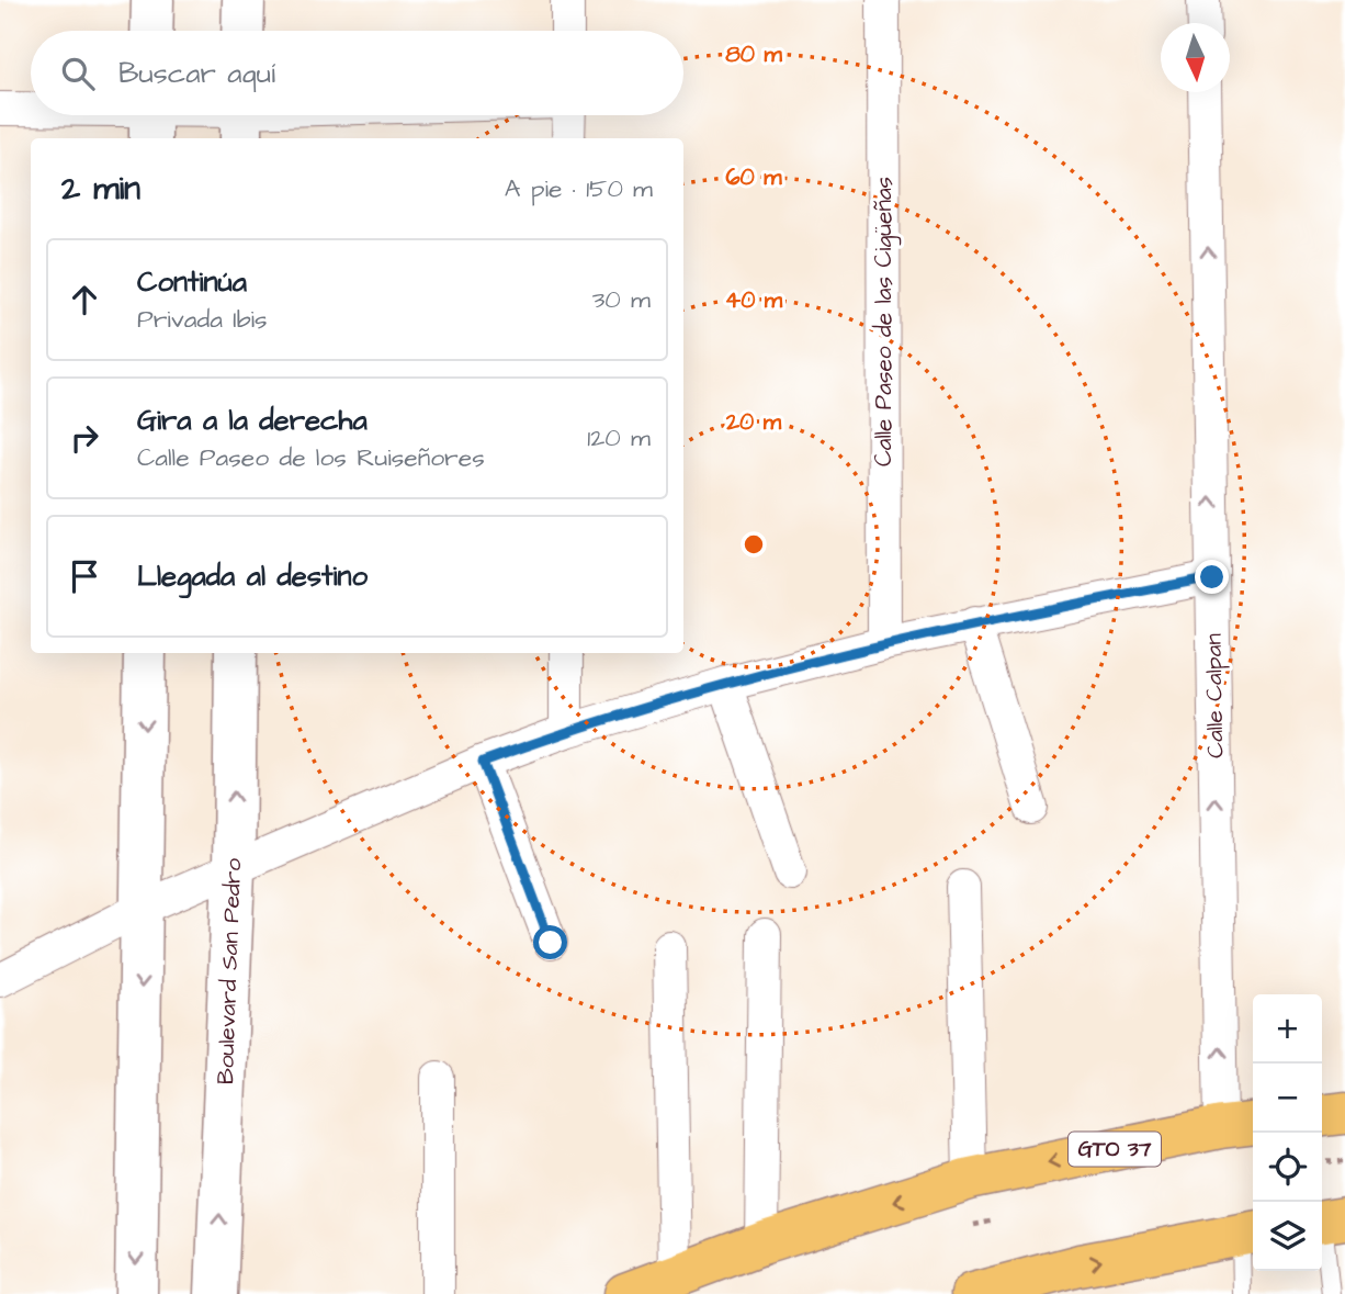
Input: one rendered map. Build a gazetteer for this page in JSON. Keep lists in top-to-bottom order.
{
  "streets": {
    "main road": ["GTO 37"],
    "street": ["Calle Paseo de las Cigüeñas", "Calle Calpan", "Boulevard San Pedro"]
  },
  "crossings": [
    ["Calle Calpan", "GTO 37"]
  ],
  "north": "bottom",
  "page": {
    "search": "Buscar aquí",
    "heading": ["2 min", "A pie · 150 m"],
    "list": [
      ["Continúa", "Privada Ibis", "30 m"],
      ["Gira a la derecha", "Calle Paseo de los Ruiseñores", "120 m"],
      "Llegada al destino"
    ],
    "map_buttons": ["+", "−"]
  },
  "rings": [
    "80 m",
    "60 m",
    "40 m",
    "20 m"
  ]
}
